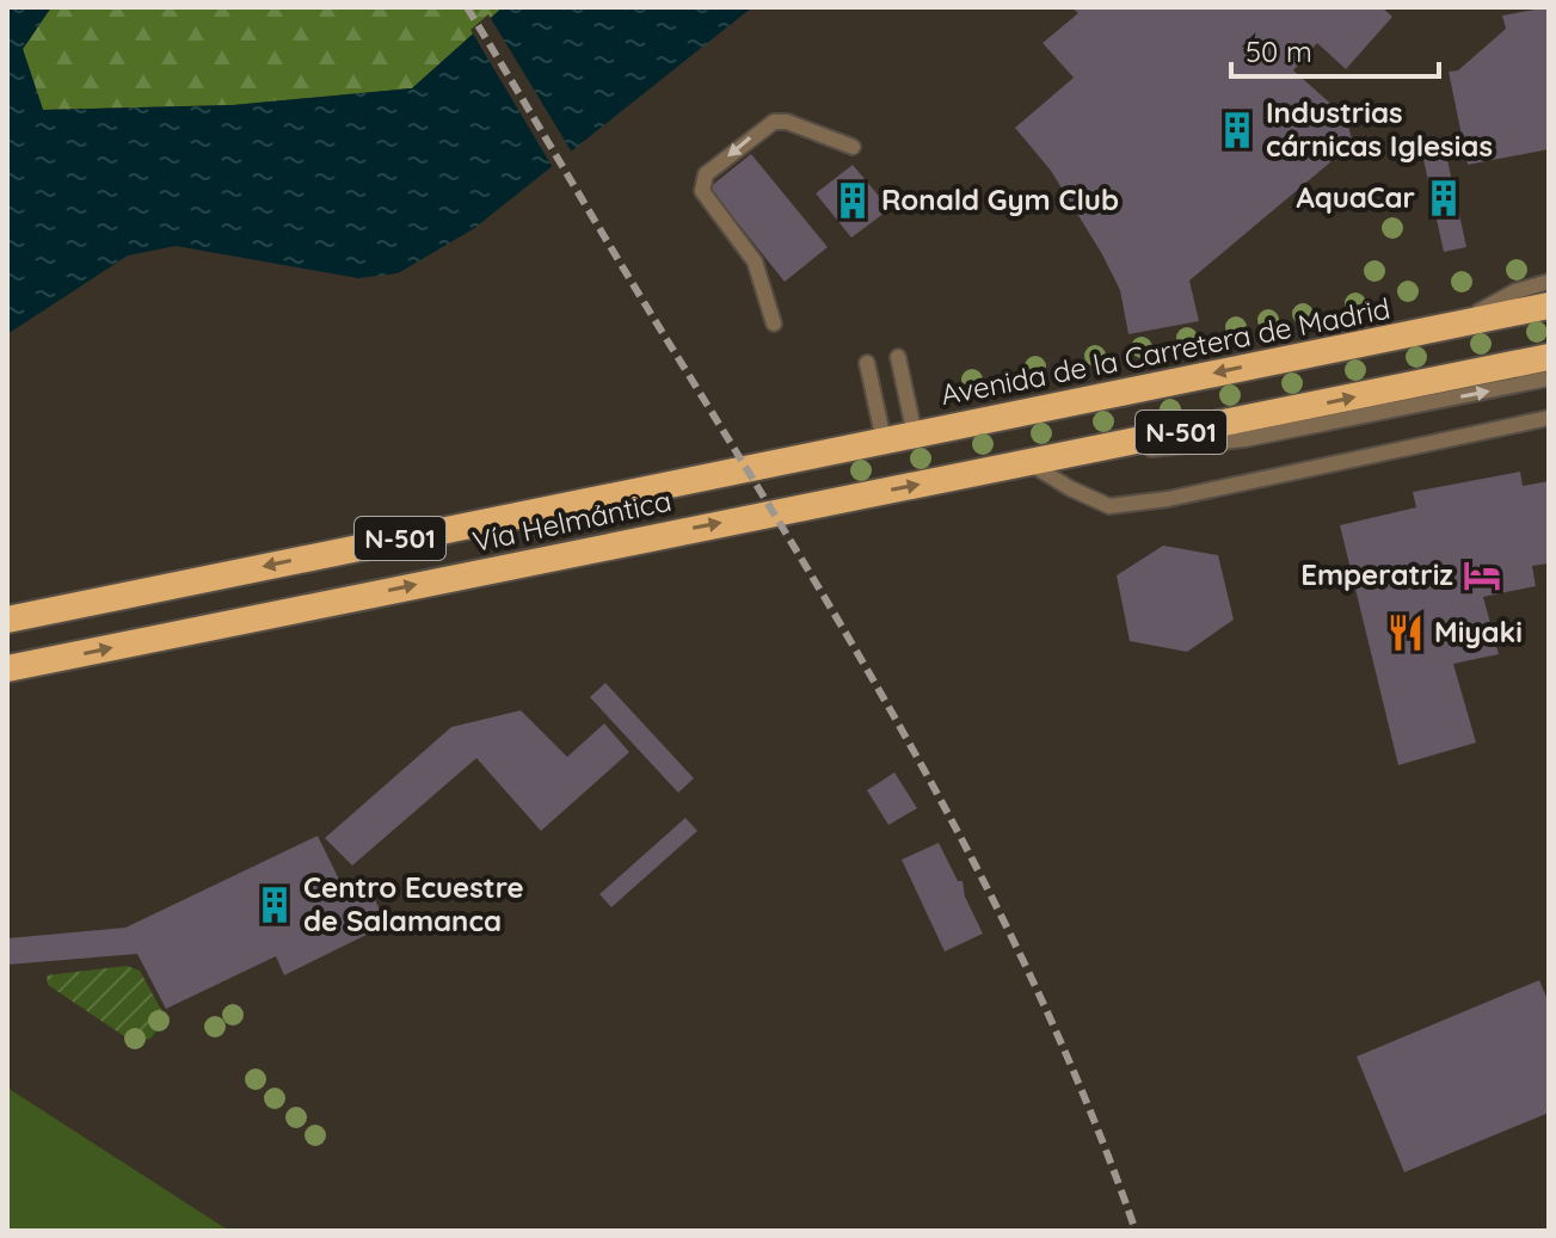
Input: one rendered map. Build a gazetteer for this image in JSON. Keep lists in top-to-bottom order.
{
  "streets": {
    "highway": ["Avenida de la Carretera de Madrid", "N-501", "Vía Helmántica"]
  },
  "crossings": [
    ["Avenida de la Carretera de Madrid", "Vía Helmántica"],
    ["N-501", "Vía Helmántica"]
  ],
  "places": {
    "building": [
      "Industrias cárnicas Iglesias",
      "AquaCar",
      "Ronald Gym Club",
      "Centro Ecuestre de Salamanca"
    ],
    "hotel": ["Emperatriz"],
    "restaurant": ["Miyaki"]
  },
  "scale_bar": "50 m"
}
